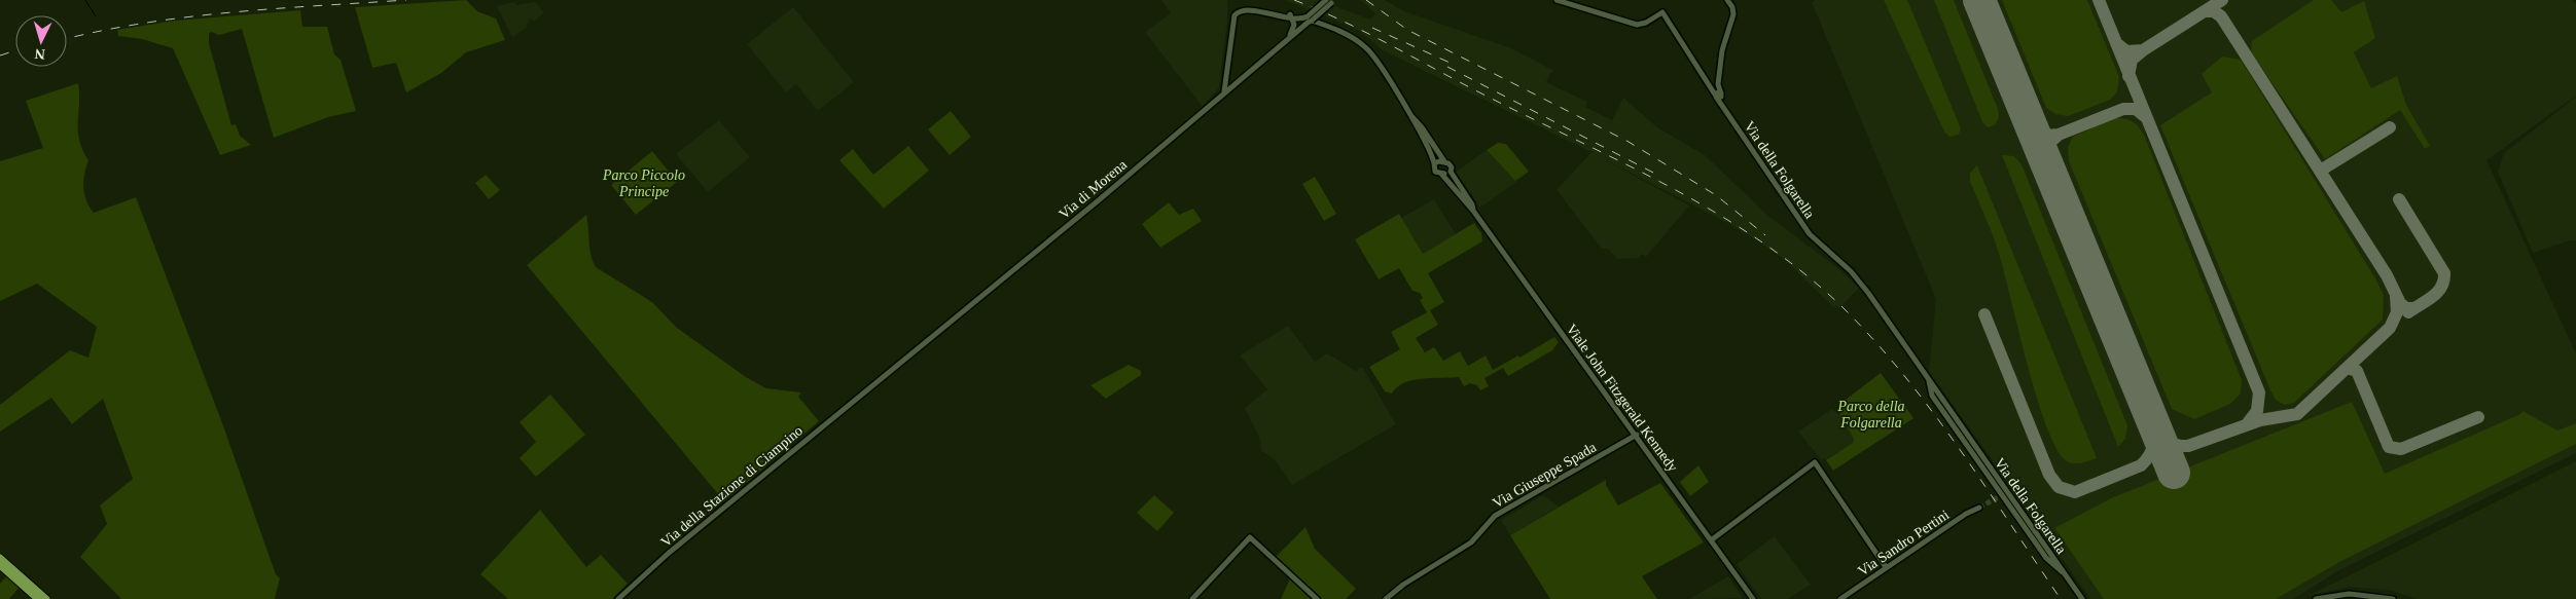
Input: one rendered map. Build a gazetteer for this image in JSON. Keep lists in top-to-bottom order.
{
  "streets": {
    "street": [
      "Via della Folgarella",
      "Via di Morena",
      "Viale John Fitzgerald Kennedy",
      "Via Giuseppe Spada",
      "Via della Stazione di Ciampino",
      "Via Sandro Pertini"
    ]
  },
  "crossings": [
    ["Via di Morena", "Via della Stazione di Ciampino"],
    ["Viale John Fitzgerald Kennedy", "Via Giuseppe Spada"]
  ],
  "parks": ["Parco Piccolo Principe", "Parco della Folgarella"],
  "north": "bottom"
}
